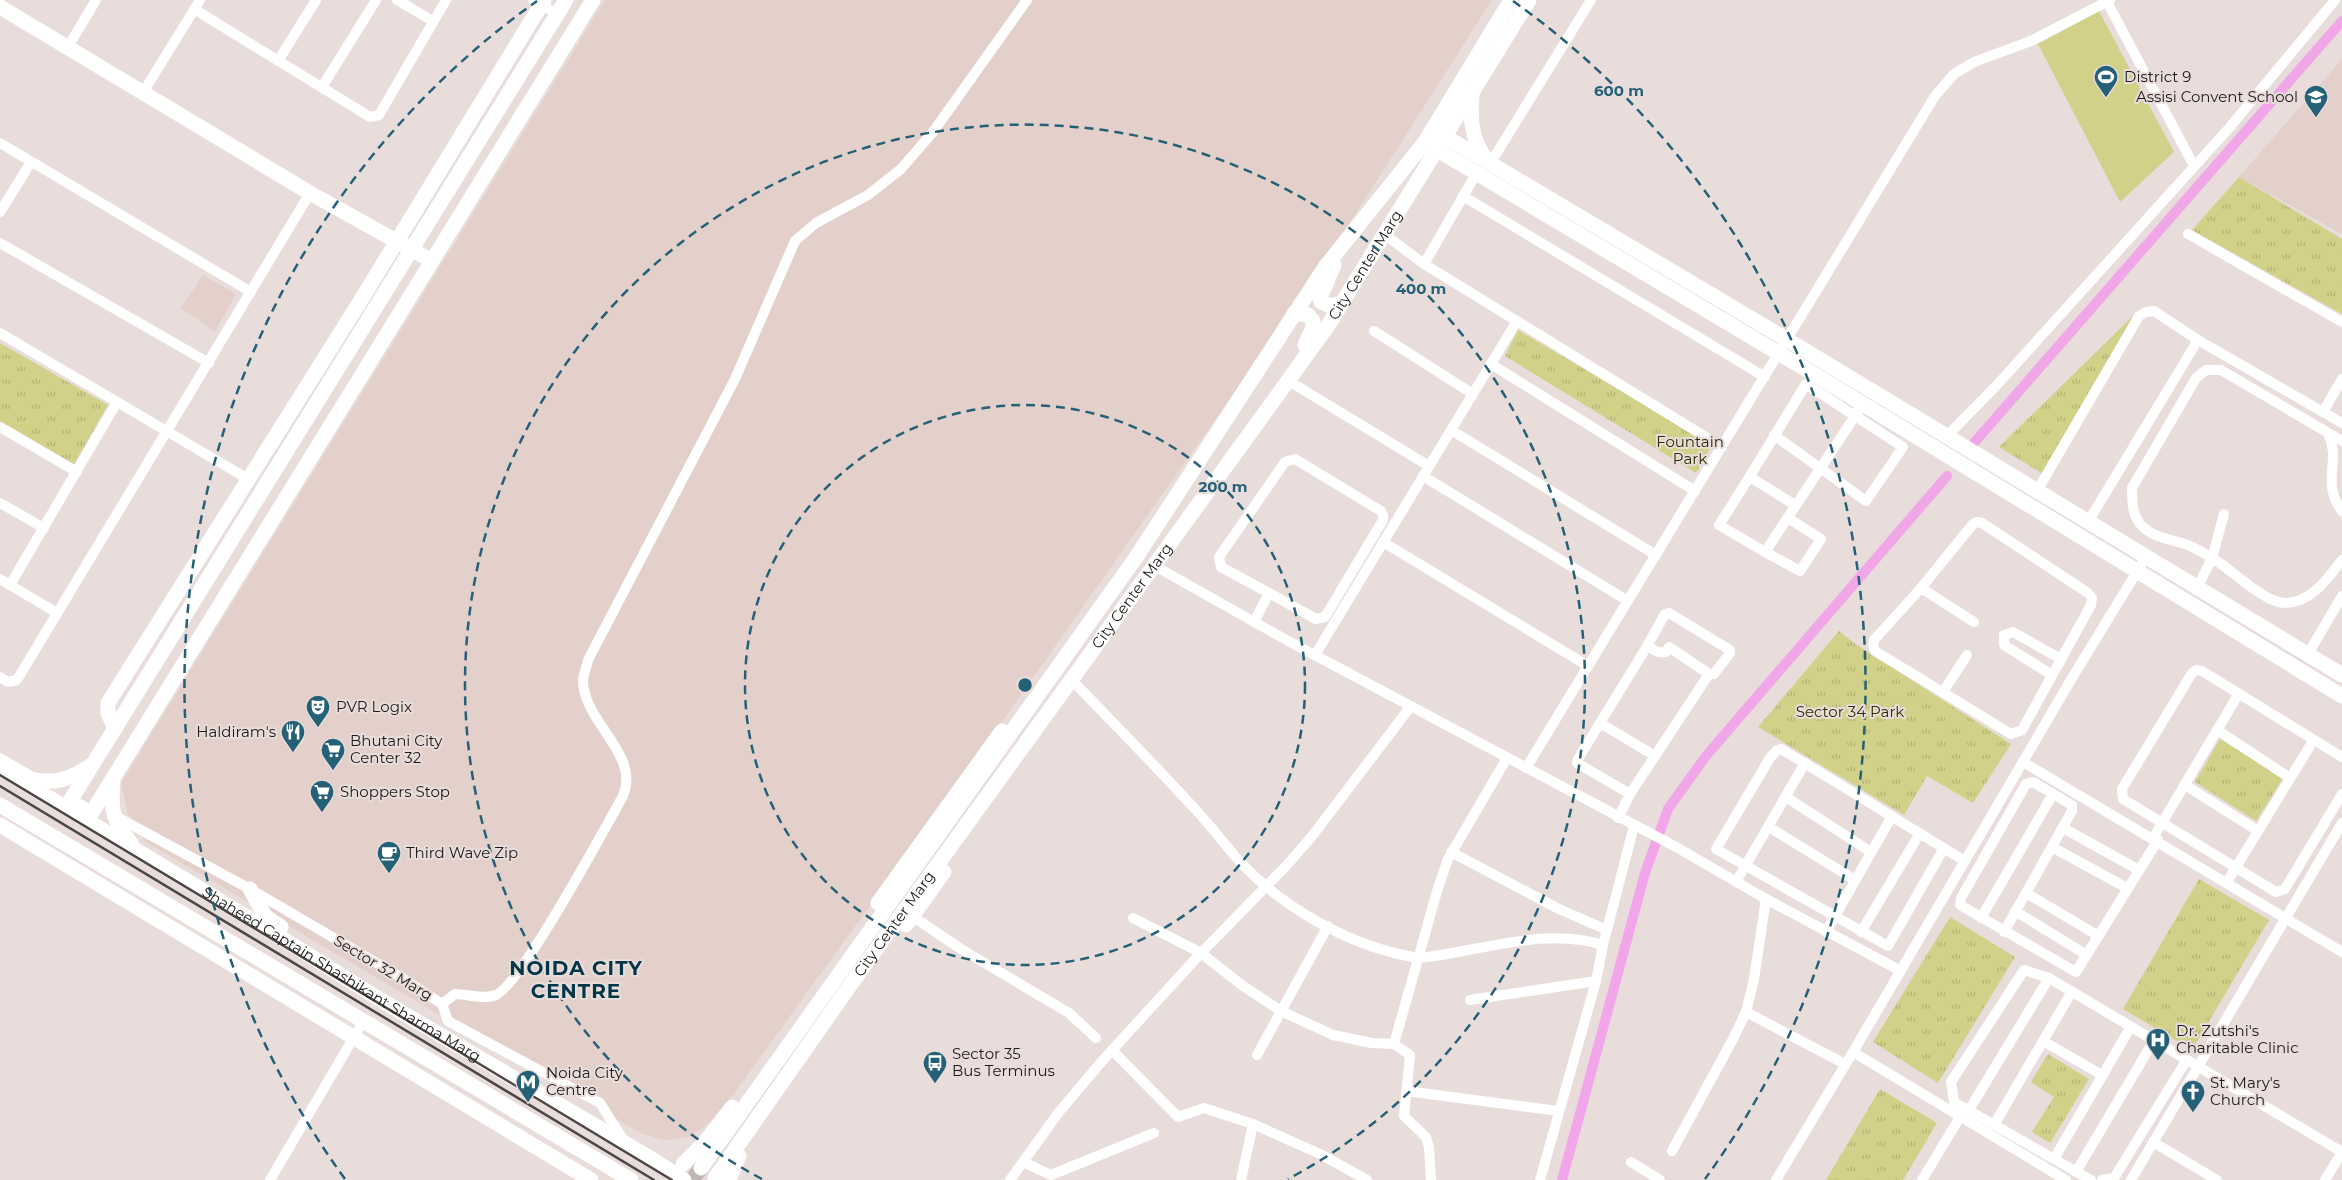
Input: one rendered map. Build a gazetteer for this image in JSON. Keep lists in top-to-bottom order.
{
  "streets": {
    "street": ["City Center Marg", "Sector 32 Marg", "Shaheed Captain Shashikant Sharma Marg"]
  },
  "crossings": [
    ["Sector 32 Marg", "Shaheed Captain Shashikant Sharma Marg"]
  ],
  "districts": ["NOIDA CITY CENTRE"],
  "parks": ["Fountain Park", "Sector 34 Park"],
  "places": {
    "sports": ["District 9"],
    "school or university": ["Assisi Convent School"],
    "theatre": ["PVR Logix"],
    "restaurant": ["Haldiram's"],
    "supermarket": ["Bhutani City Center 32", "Shoppers Stop"],
    "cafe": ["Third Wave Zip"],
    "hospital": ["Dr. Zutshi's Charitable Clinic"],
    "bus stop": ["Sector 35 Bus Terminus"],
    "metro station": ["Noida City Centre"],
    "church": ["St. Mary's Church"]
  },
  "rings": ["600 m", "400 m", "200 m"]
}
